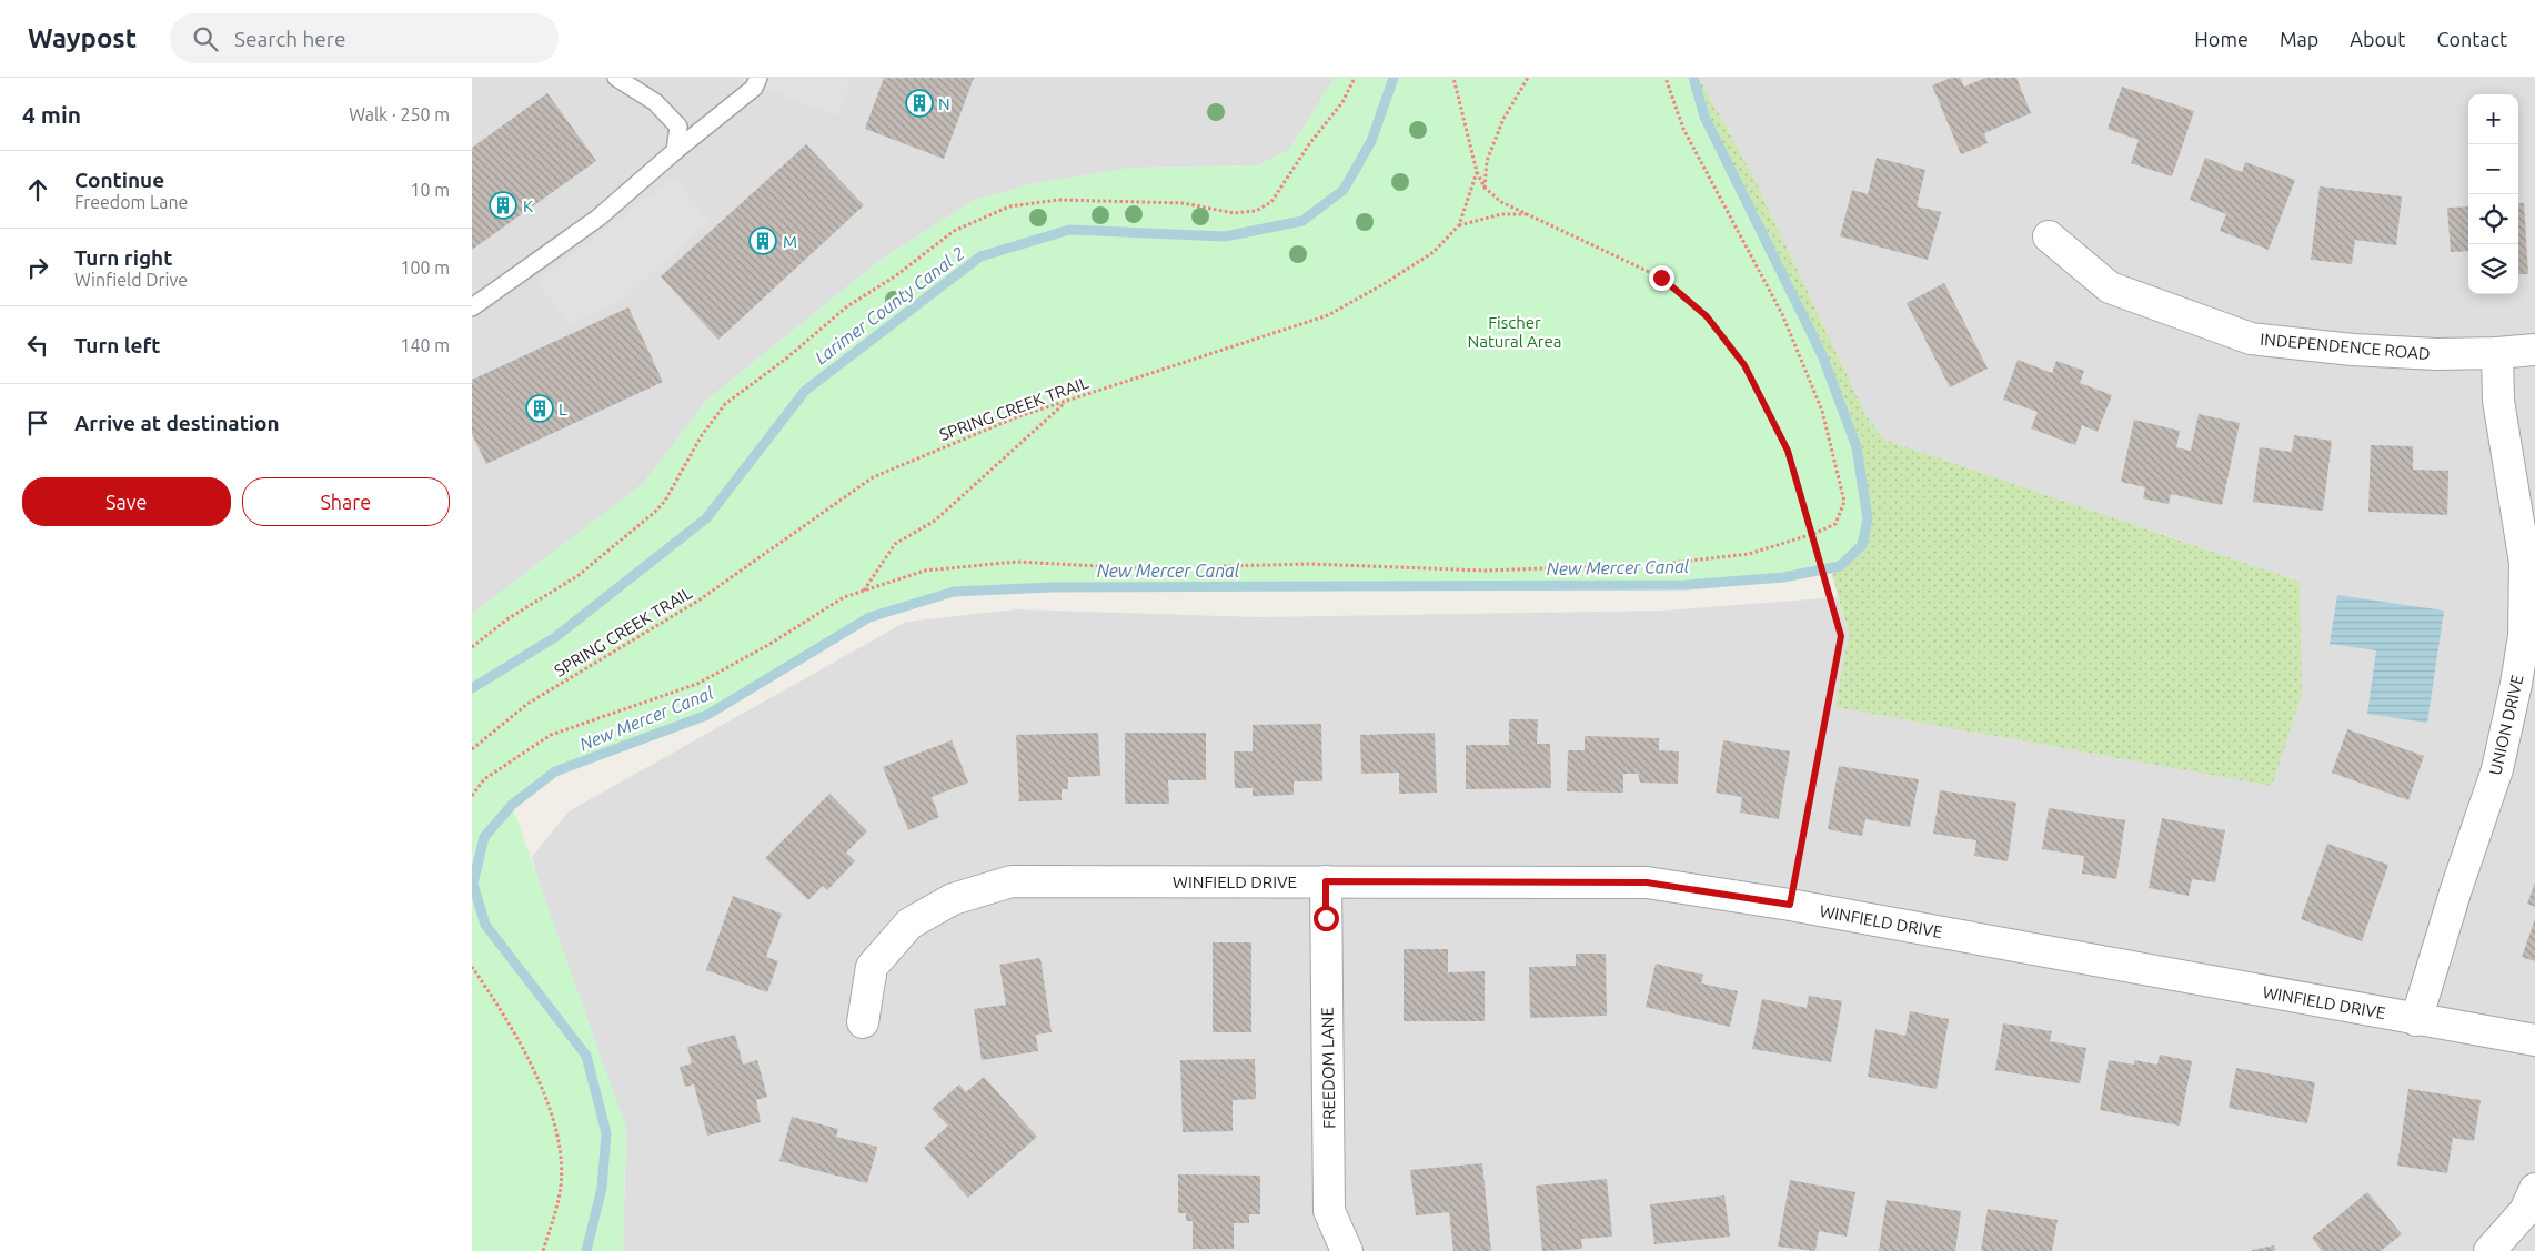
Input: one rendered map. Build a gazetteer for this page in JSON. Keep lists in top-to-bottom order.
{
  "streets": {
    "street": [
      "INDEPENDENCE ROAD",
      "UNION DRIVE",
      "WINFIELD DRIVE",
      "FREEDOM LANE"
    ],
    "path": ["SPRING CREEK TRAIL"]
  },
  "crossings": [
    ["INDEPENDENCE ROAD", "UNION DRIVE"],
    ["UNION DRIVE", "WINFIELD DRIVE"],
    ["WINFIELD DRIVE", "FREEDOM LANE"]
  ],
  "water": ["Larimer County Canal 2", "New Mercer Canal"],
  "parks": ["Fischer Natural Area"],
  "places": {
    "building": [
      "N",
      "K",
      "M",
      "L"
    ]
  },
  "page": {
    "header": "Waypost",
    "search": "Search here",
    "nav": [
      "Home",
      "Map",
      "About",
      "Contact"
    ],
    "heading": ["4 min", "Walk · 250 m"],
    "map_buttons": ["+", "−"],
    "list": [
      ["Continue", "Freedom Lane", "10 m"],
      ["Turn right", "Winfield Drive", "100 m"],
      ["Turn left", "140 m"],
      "Arrive at destination"
    ],
    "buttons": ["Save", "Share"]
  }
}
